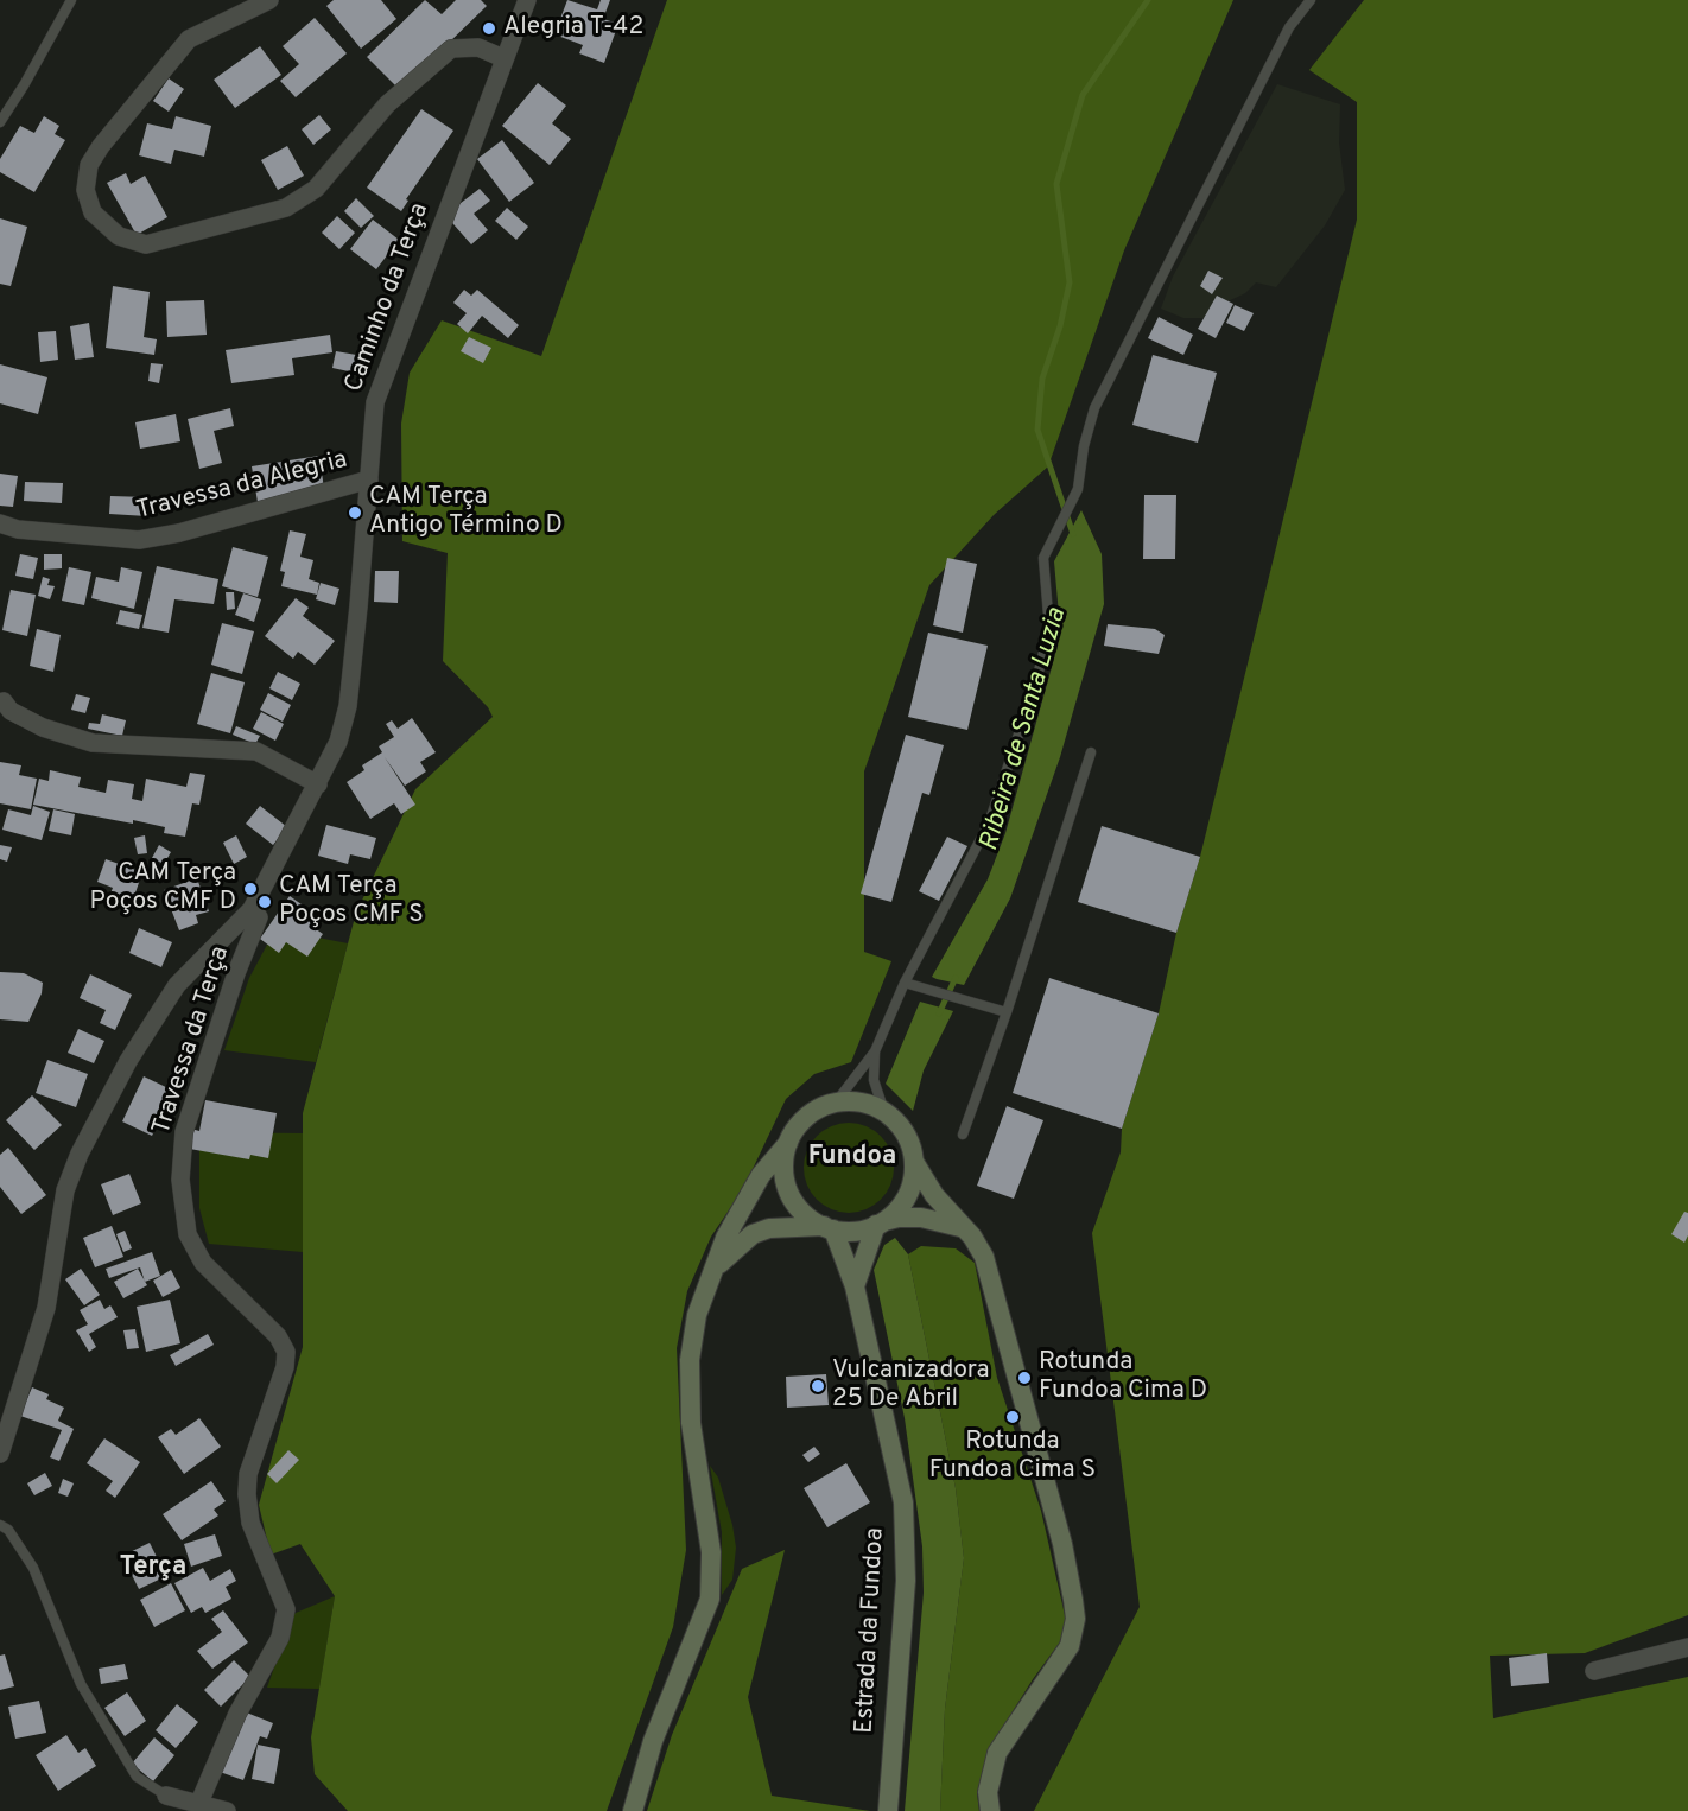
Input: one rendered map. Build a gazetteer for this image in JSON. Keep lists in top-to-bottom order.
{
  "streets": {
    "main road": ["Estrada da Fundoa"],
    "street": ["Caminho da Terça", "Travessa da Alegria", "Travessa da Terça"]
  },
  "crossings": [
    ["Caminho da Terça", "Travessa da Alegria"],
    ["Caminho da Terça", "Travessa da Terça"]
  ],
  "districts": ["Fundoa", "Terça"],
  "water": ["Ribeira de Santa Luzia"],
  "places": [
    "Alegria T-42",
    "CAM Terça Antigo Término D",
    "CAM Terça Poços CMF D",
    "CAM Terça Poços CMF S",
    "Rotunda Fundoa Cima D",
    "Vulcanizadora 25 De Abril",
    "Rotunda Fundoa Cima S"
  ]
}
